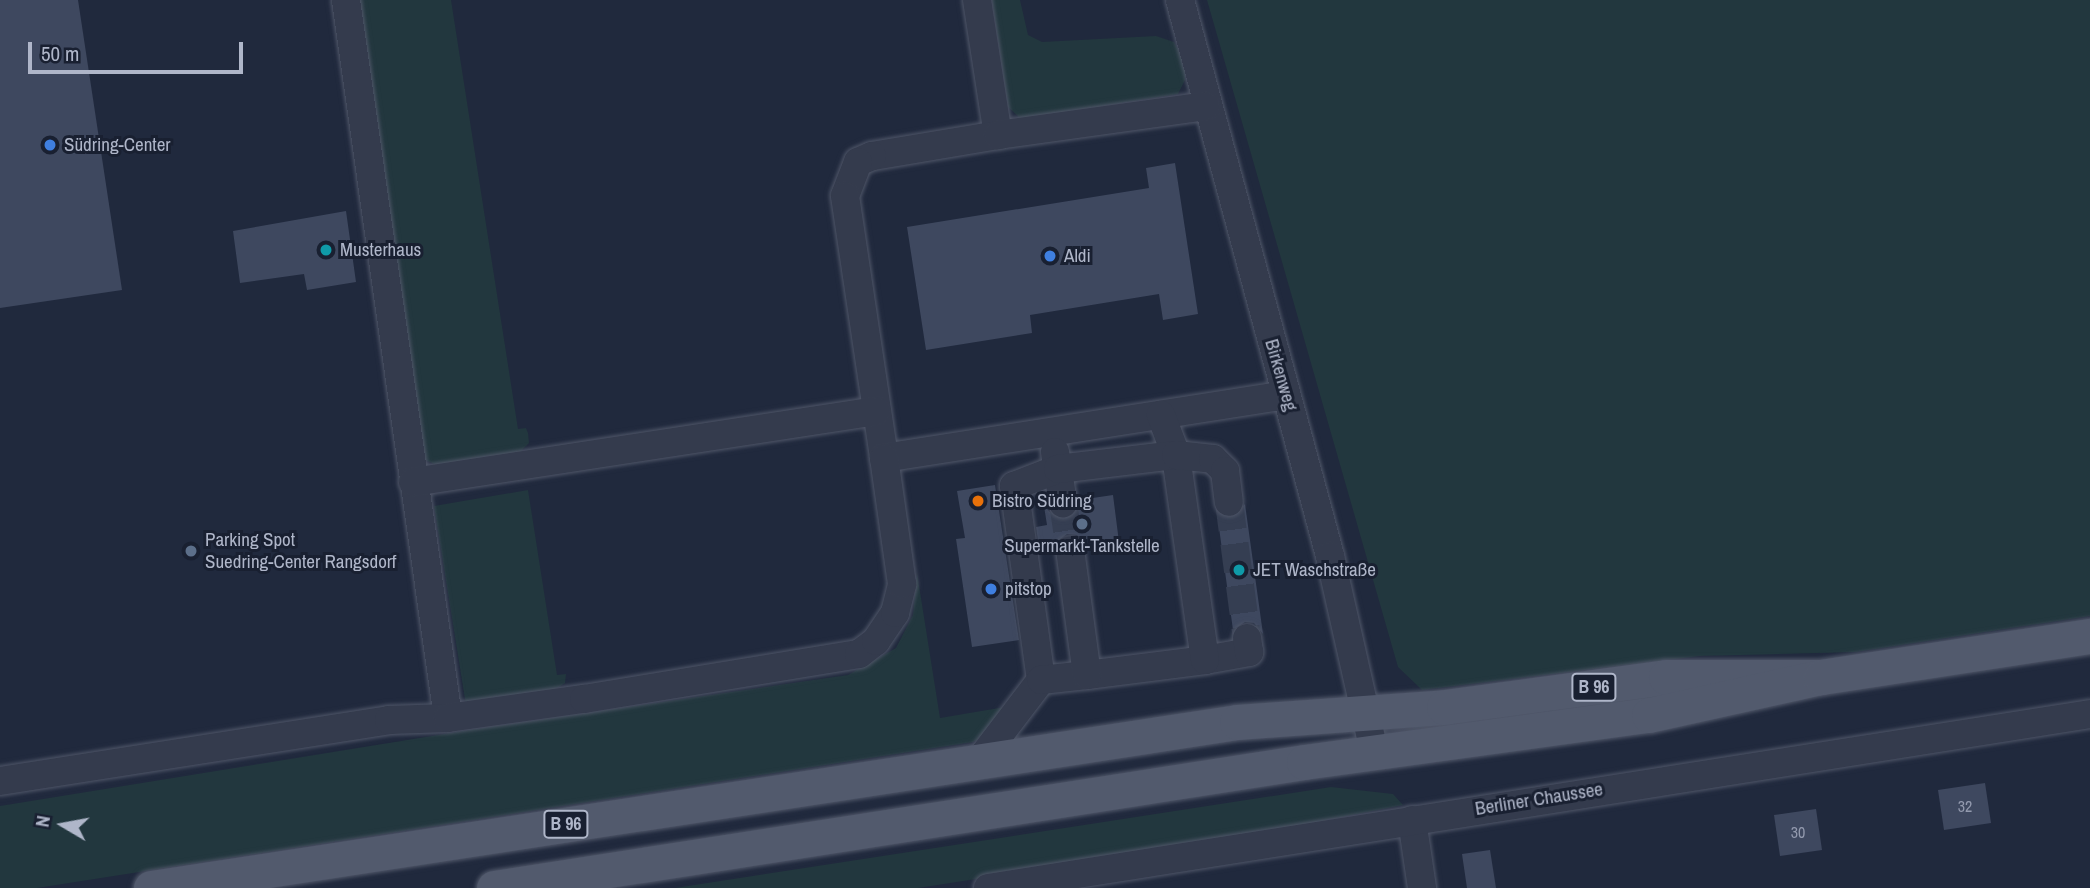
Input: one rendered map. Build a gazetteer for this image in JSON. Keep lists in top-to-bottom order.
{
  "streets": {
    "main road": ["B 96"],
    "street": ["Birkenweg", "Berliner Chaussee"]
  },
  "crossings": [
    ["Birkenweg", "B 96"]
  ],
  "places": [
    "Südring-Center",
    "Musterhaus",
    "Aldi",
    "Bistro Südring",
    "Supermarkt-Tankstelle",
    "Parking Spot Suedring-Center Rangsdorf",
    "JET Waschstraße",
    "pitstop"
  ],
  "house_numbers": ["32", "30"],
  "scale_bar": "50 m",
  "north": "left"
}
